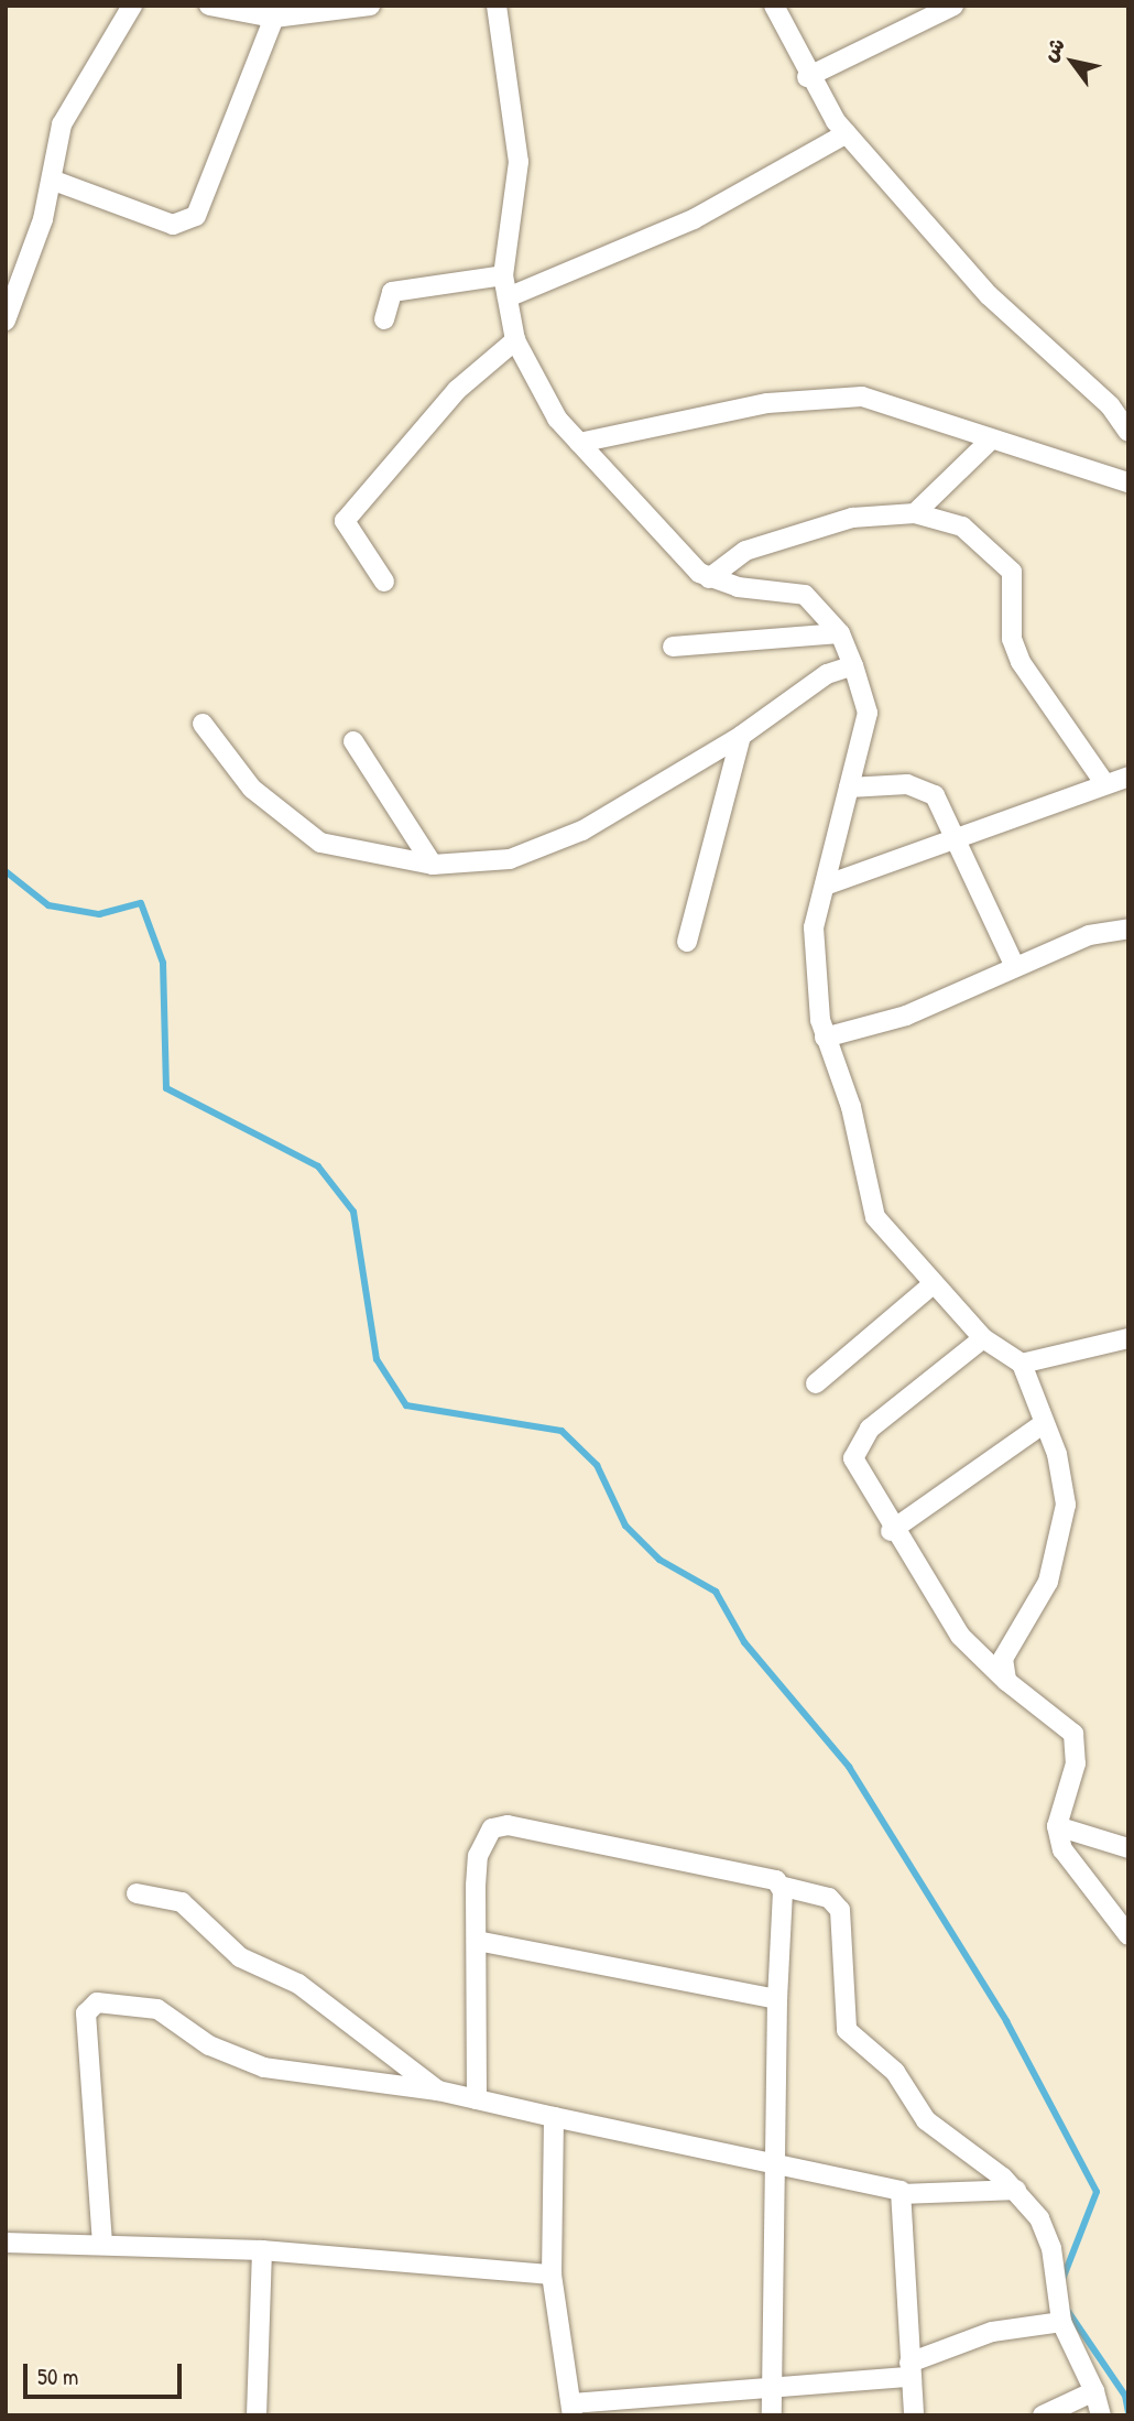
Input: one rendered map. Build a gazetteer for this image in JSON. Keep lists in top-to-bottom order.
{
  "scale_bar": "50 m",
  "north": "top left"
}
